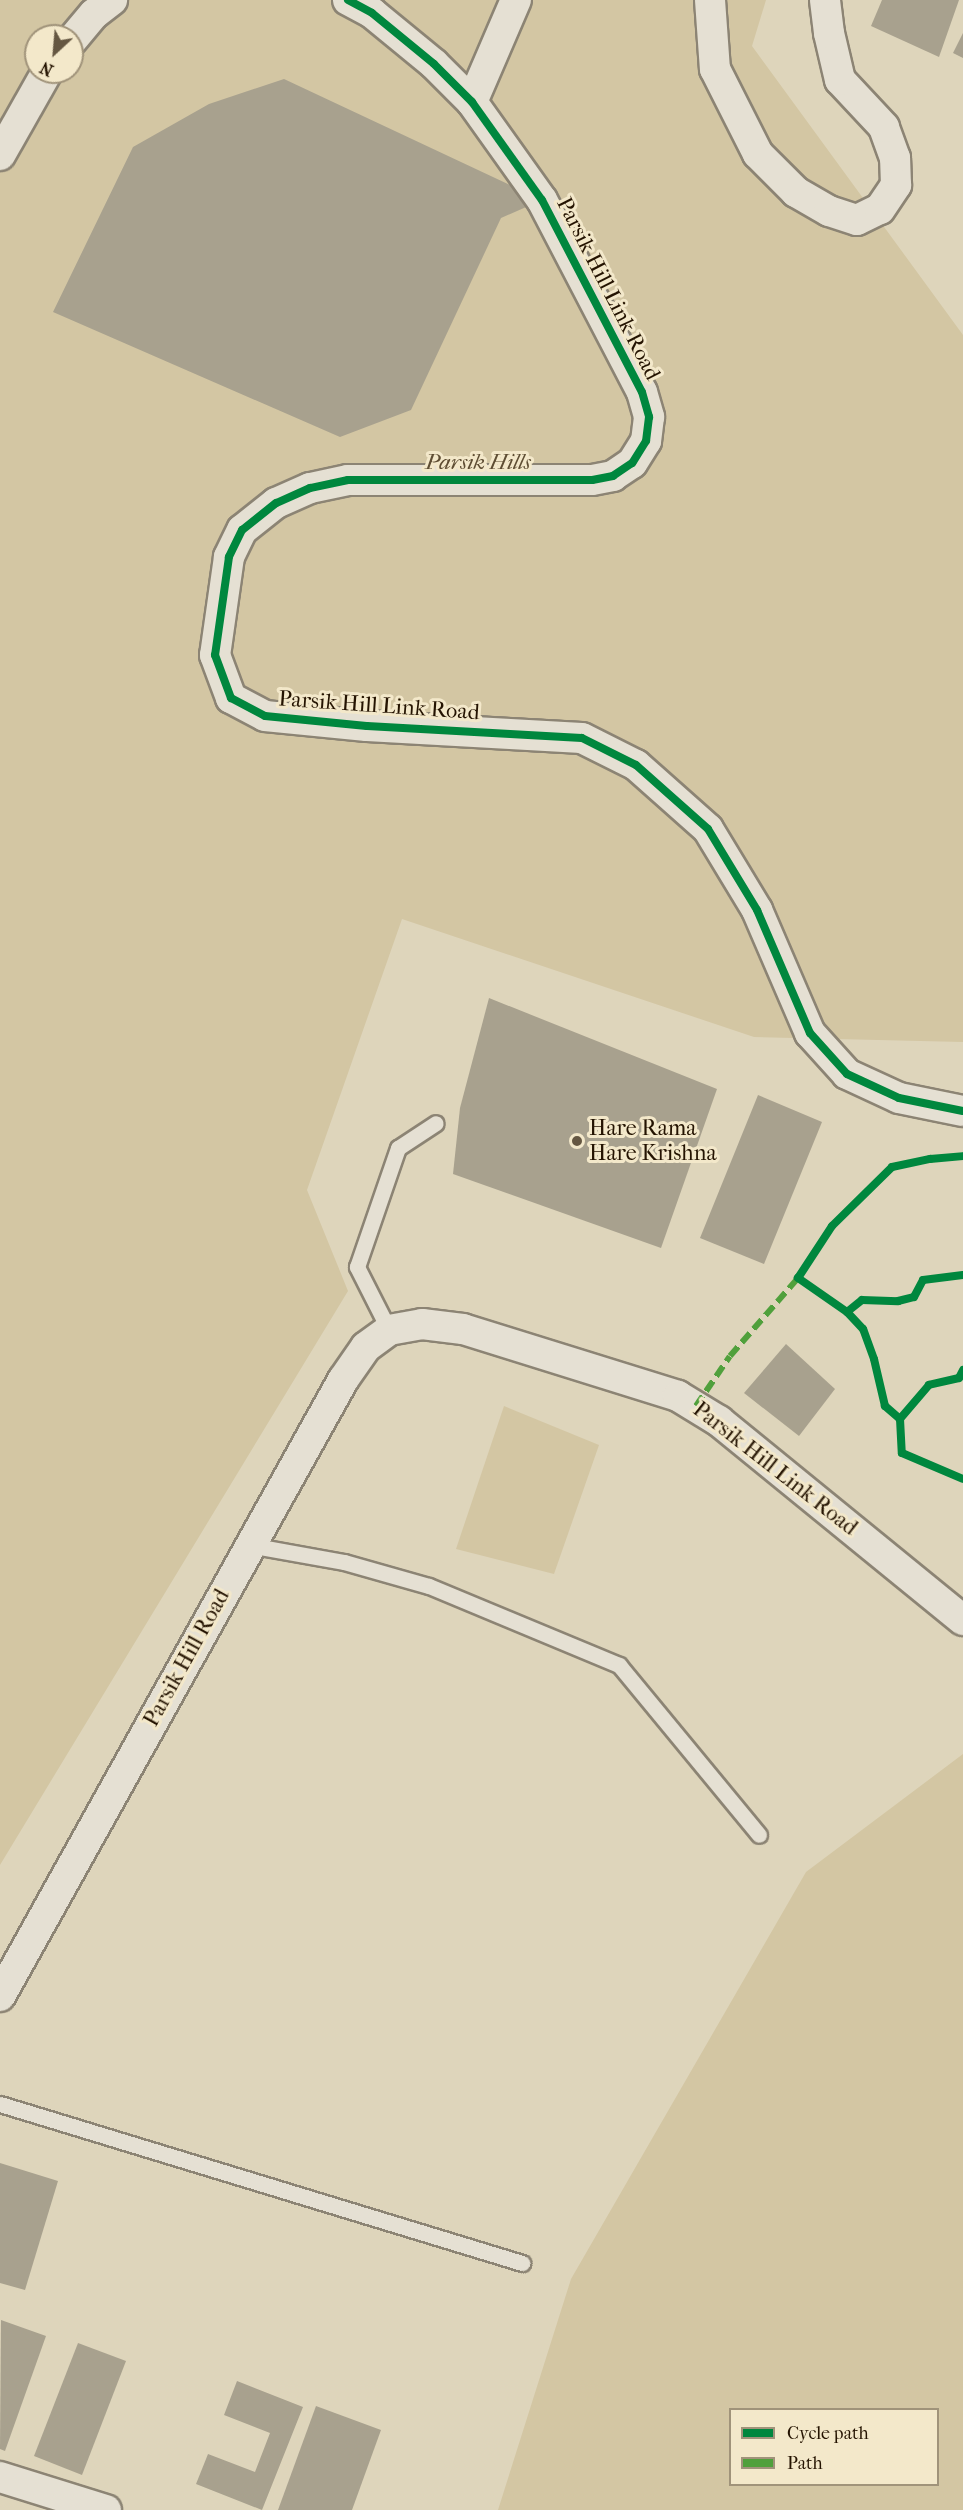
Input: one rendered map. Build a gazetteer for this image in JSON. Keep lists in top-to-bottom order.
{
  "streets": {
    "street": ["Parsik Hill Link Road", "Parsik Hill Road"]
  },
  "crossings": [
    ["Parsik Hill Link Road", "Parsik Hill Road"]
  ],
  "parks": ["Parsik Hills"],
  "places": ["Hare Rama Hare Krishna"],
  "legend": ["Cycle path", "Path"],
  "north": "bottom left"
}
